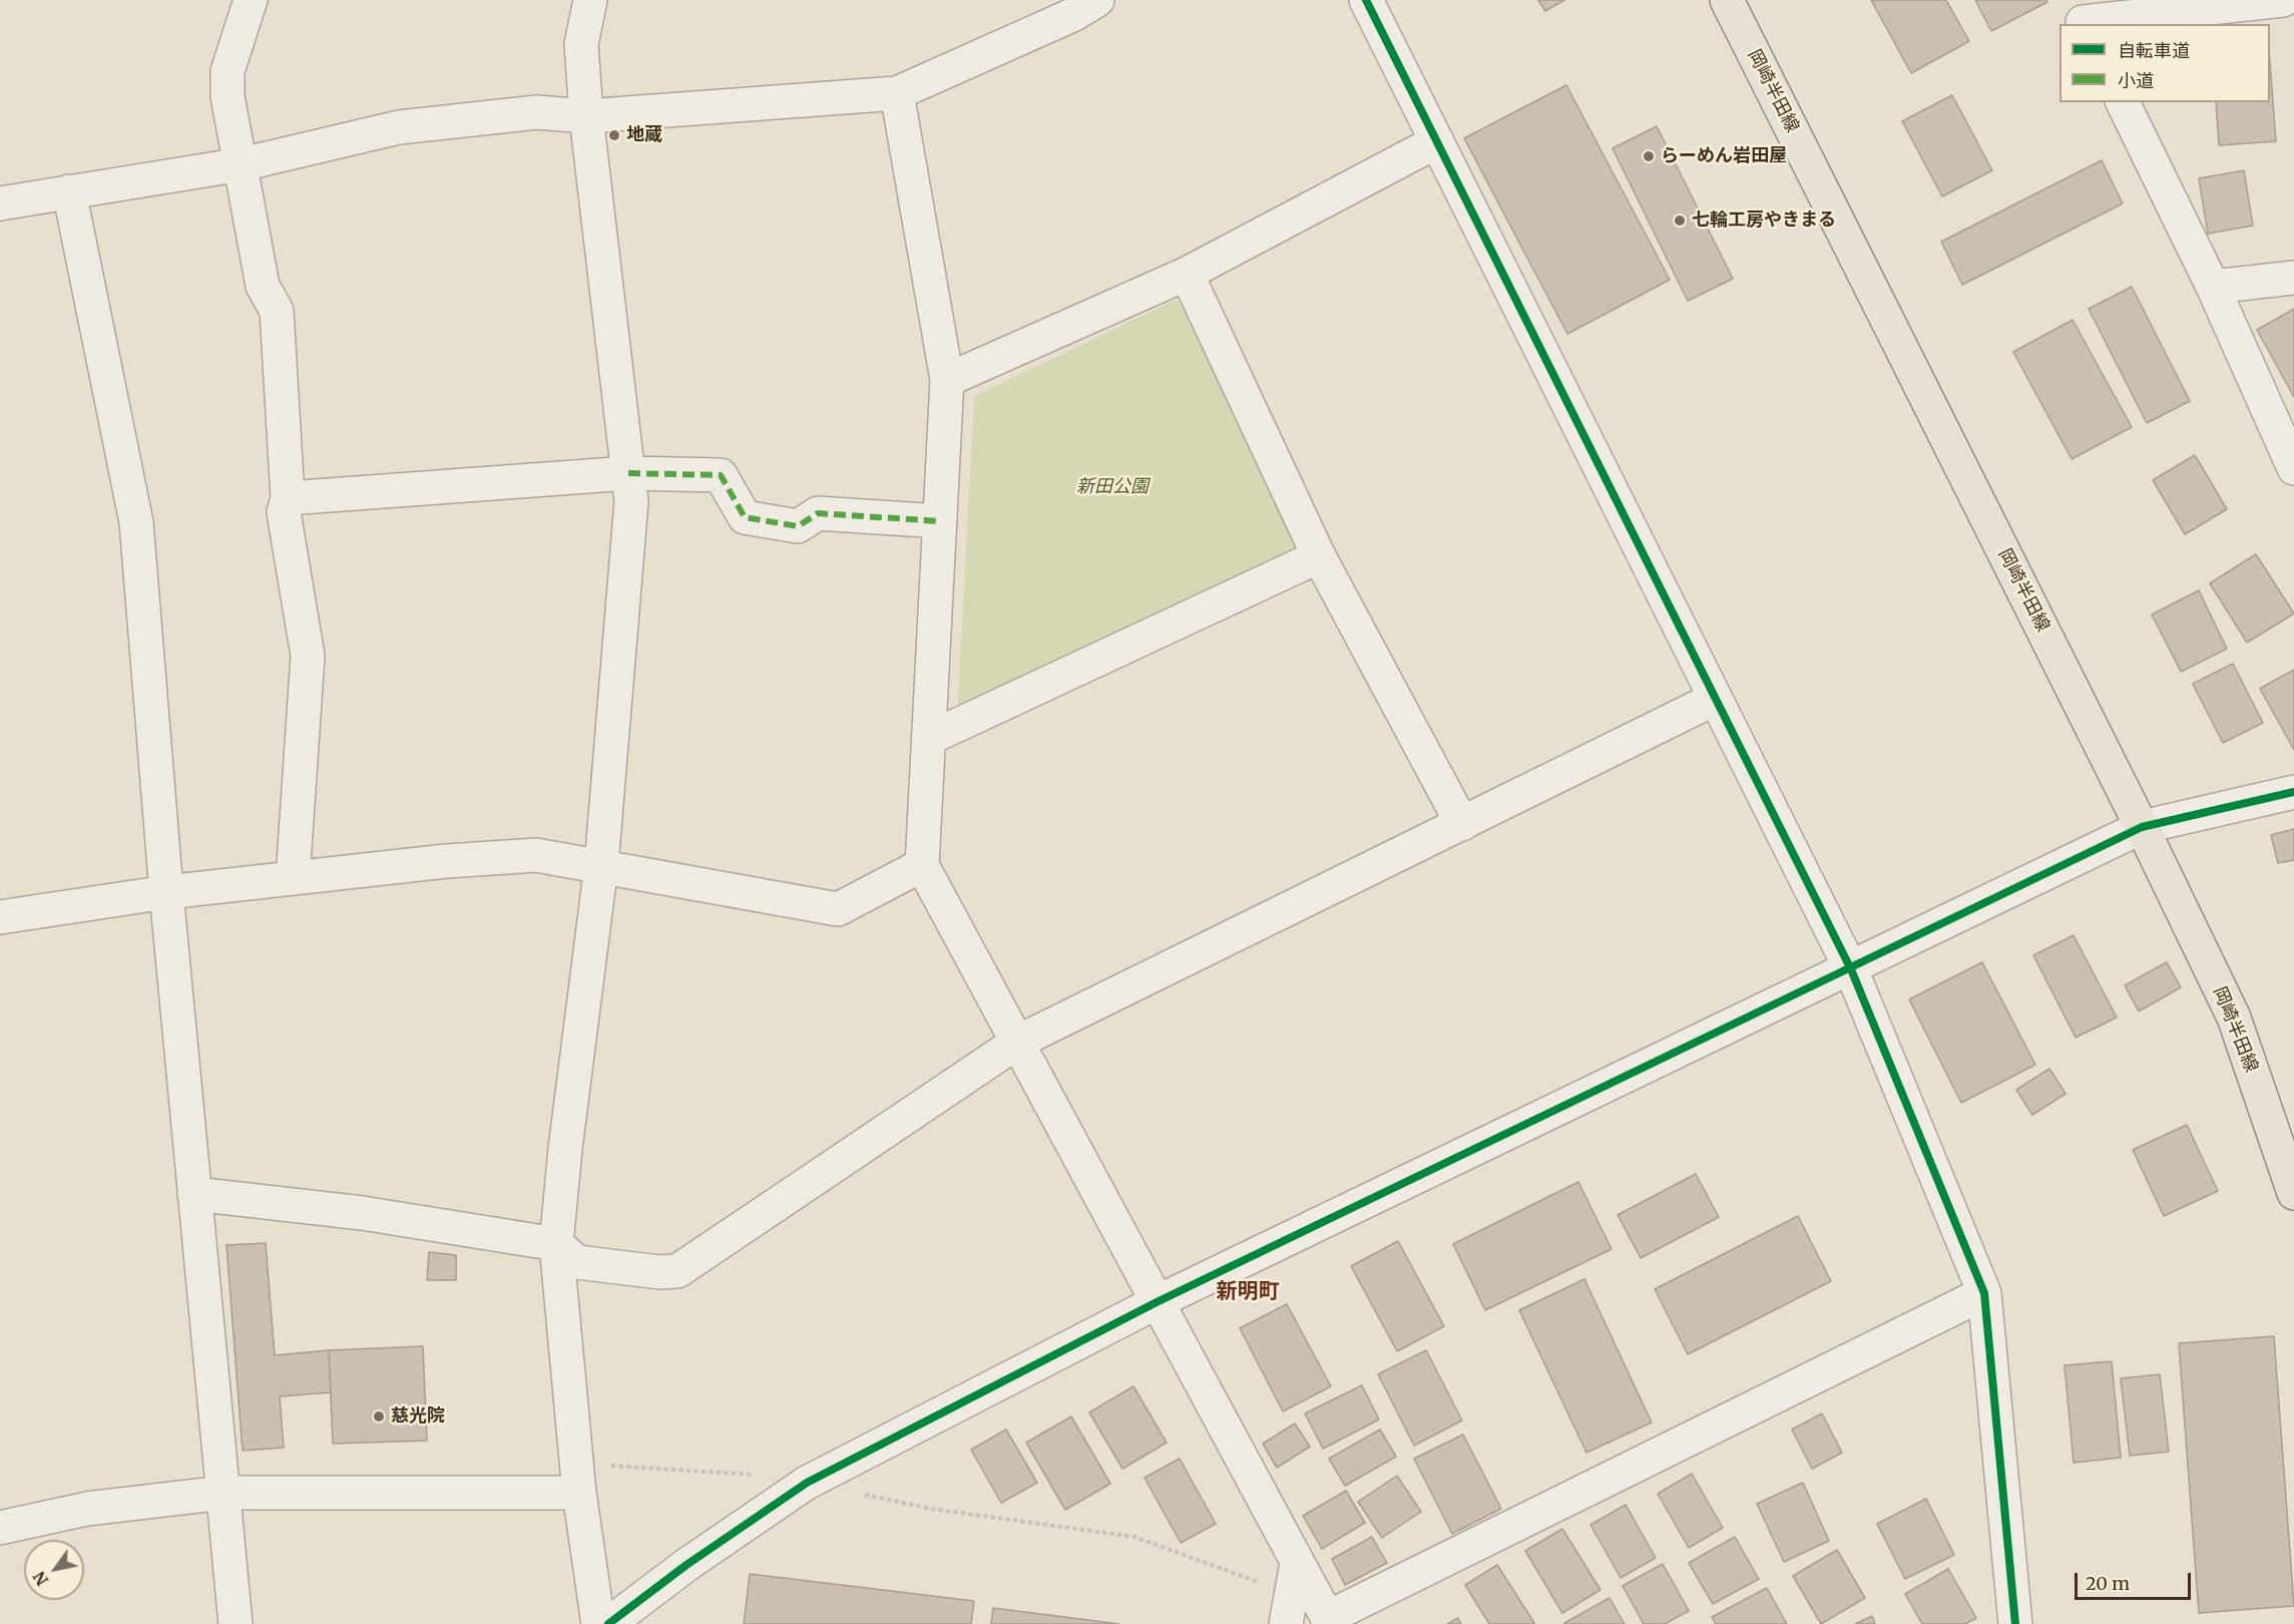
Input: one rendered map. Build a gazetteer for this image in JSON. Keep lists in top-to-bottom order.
{
  "streets": {
    "main road": ["岡崎半田線"]
  },
  "districts": ["新明町"],
  "parks": ["新田公園"],
  "places": [
    "地蔵",
    "らーめん岩田屋",
    "七輪工房やきまる",
    "慈光院"
  ],
  "legend": ["自転車道", "小道"],
  "scale_bar": "20 m",
  "north": "bottom left"
}
